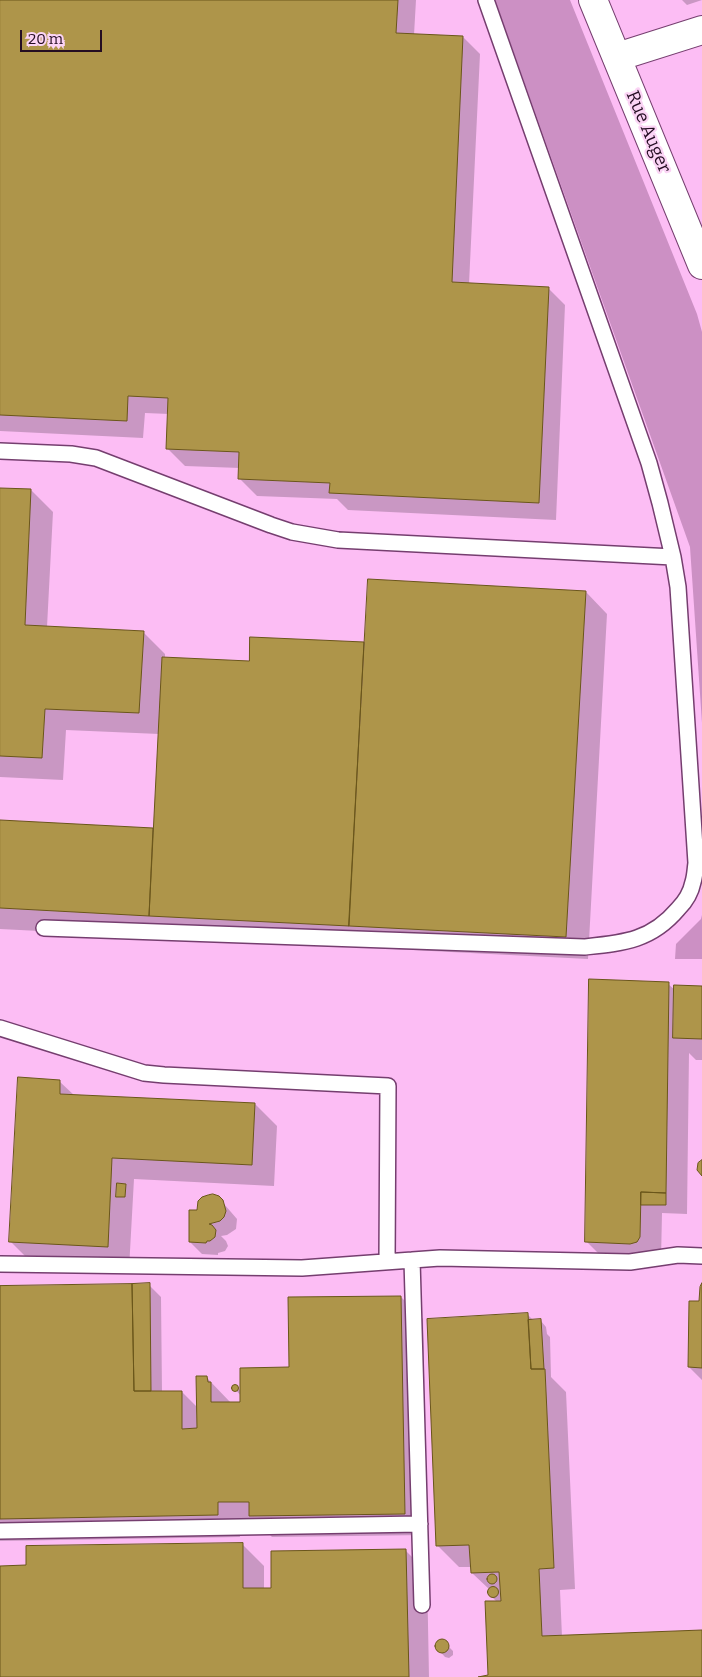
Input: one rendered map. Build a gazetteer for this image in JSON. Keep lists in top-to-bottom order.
{
  "streets": {
    "street": ["Rue Auger"]
  },
  "scale_bar": "20 m"
}
